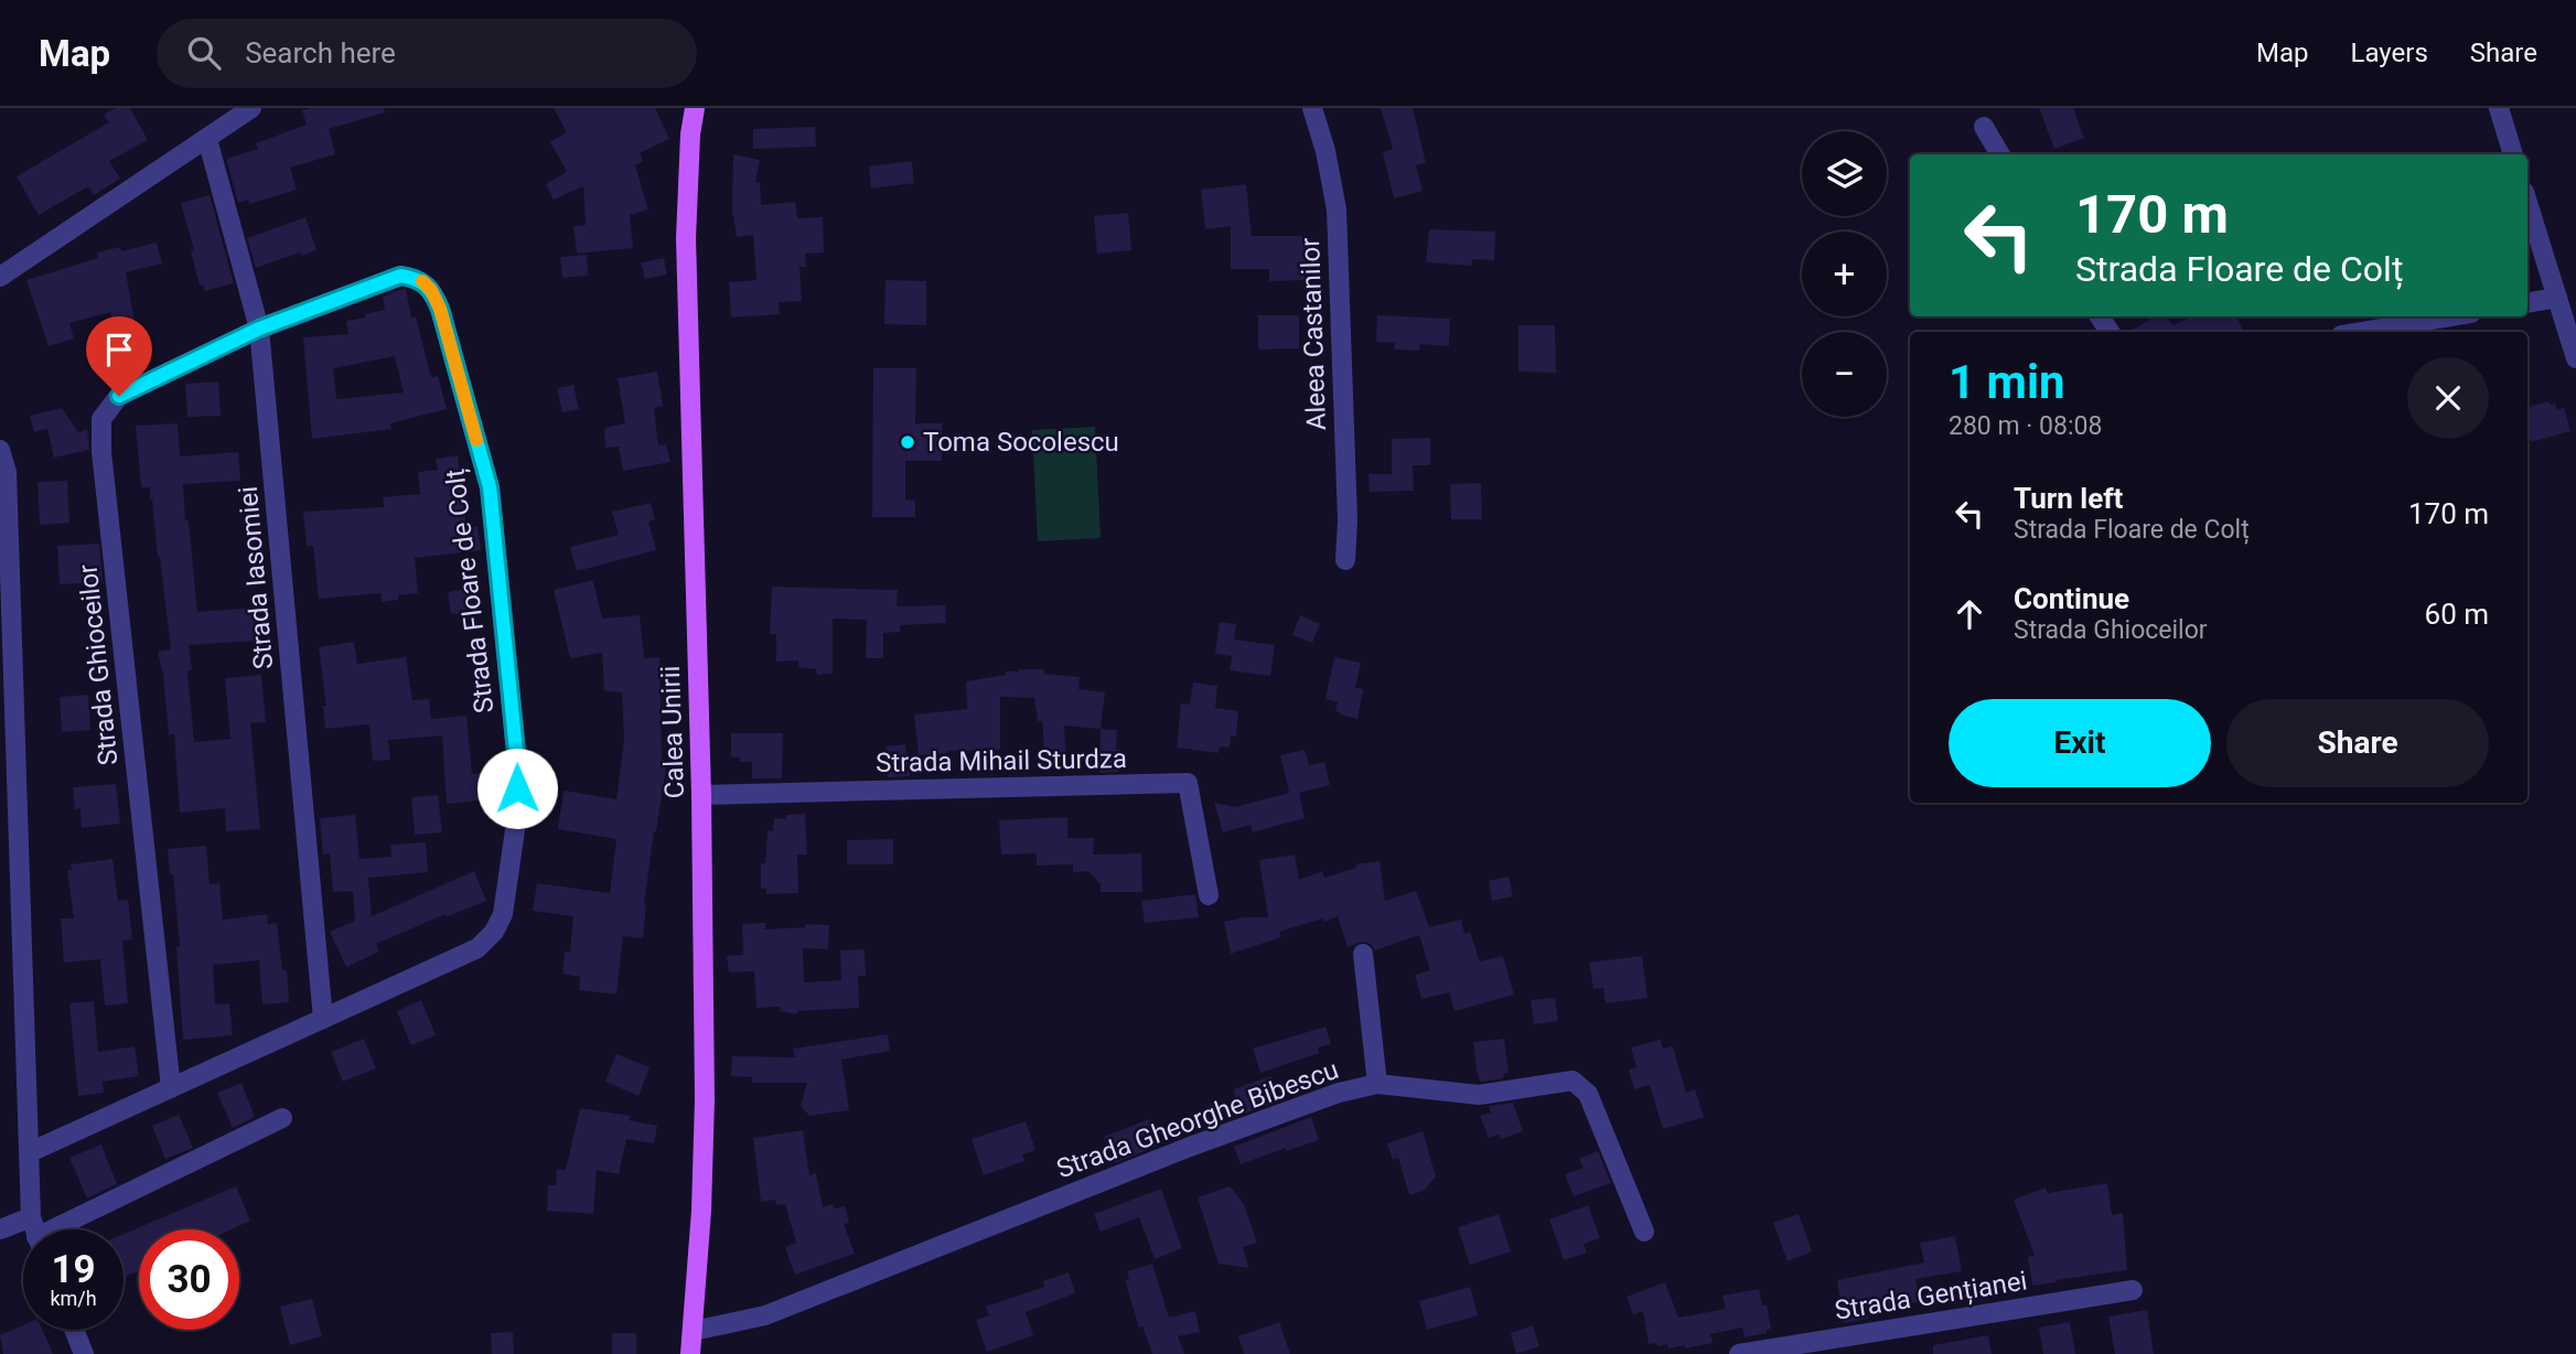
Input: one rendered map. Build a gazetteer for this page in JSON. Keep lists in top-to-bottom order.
{
  "streets": {
    "main road": ["Calea Unirii"],
    "street": [
      "Aleea Castanilor",
      "Strada Iasomiei",
      "Strada Floare de Colț",
      "Strada Ghioceilor",
      "Strada Mihail Sturdza",
      "Strada Gheorghe Bibescu",
      "Strada Gențianei"
    ]
  },
  "crossings": [
    ["Strada Iasomiei", "Strada Floare de Colț"],
    ["Strada Iasomiei", "Strada Ghioceilor"],
    ["Strada Floare de Colț", "Strada Ghioceilor"],
    ["Calea Unirii", "Strada Mihail Sturdza"],
    ["Calea Unirii", "Strada Gheorghe Bibescu"]
  ],
  "places": ["Toma Socolescu"],
  "page": {
    "header": "Map",
    "search": "Search here",
    "nav": ["Map", "Layers", "Share"],
    "map_buttons": ["+", "−"],
    "turn": ["170 m", "Strada Floare de Colț"],
    "heading": ["1 min", "280 m · 08:08"],
    "list": [
      {
        "name": "Turn left",
        "note": "Strada Floare de Colț",
        "value": "170 m"
      },
      {
        "name": "Continue",
        "note": "Strada Ghioceilor",
        "value": "60 m"
      }
    ],
    "buttons": ["Exit", "Share"],
    "speed": "19 km/h",
    "limit": "30"
  }
}
